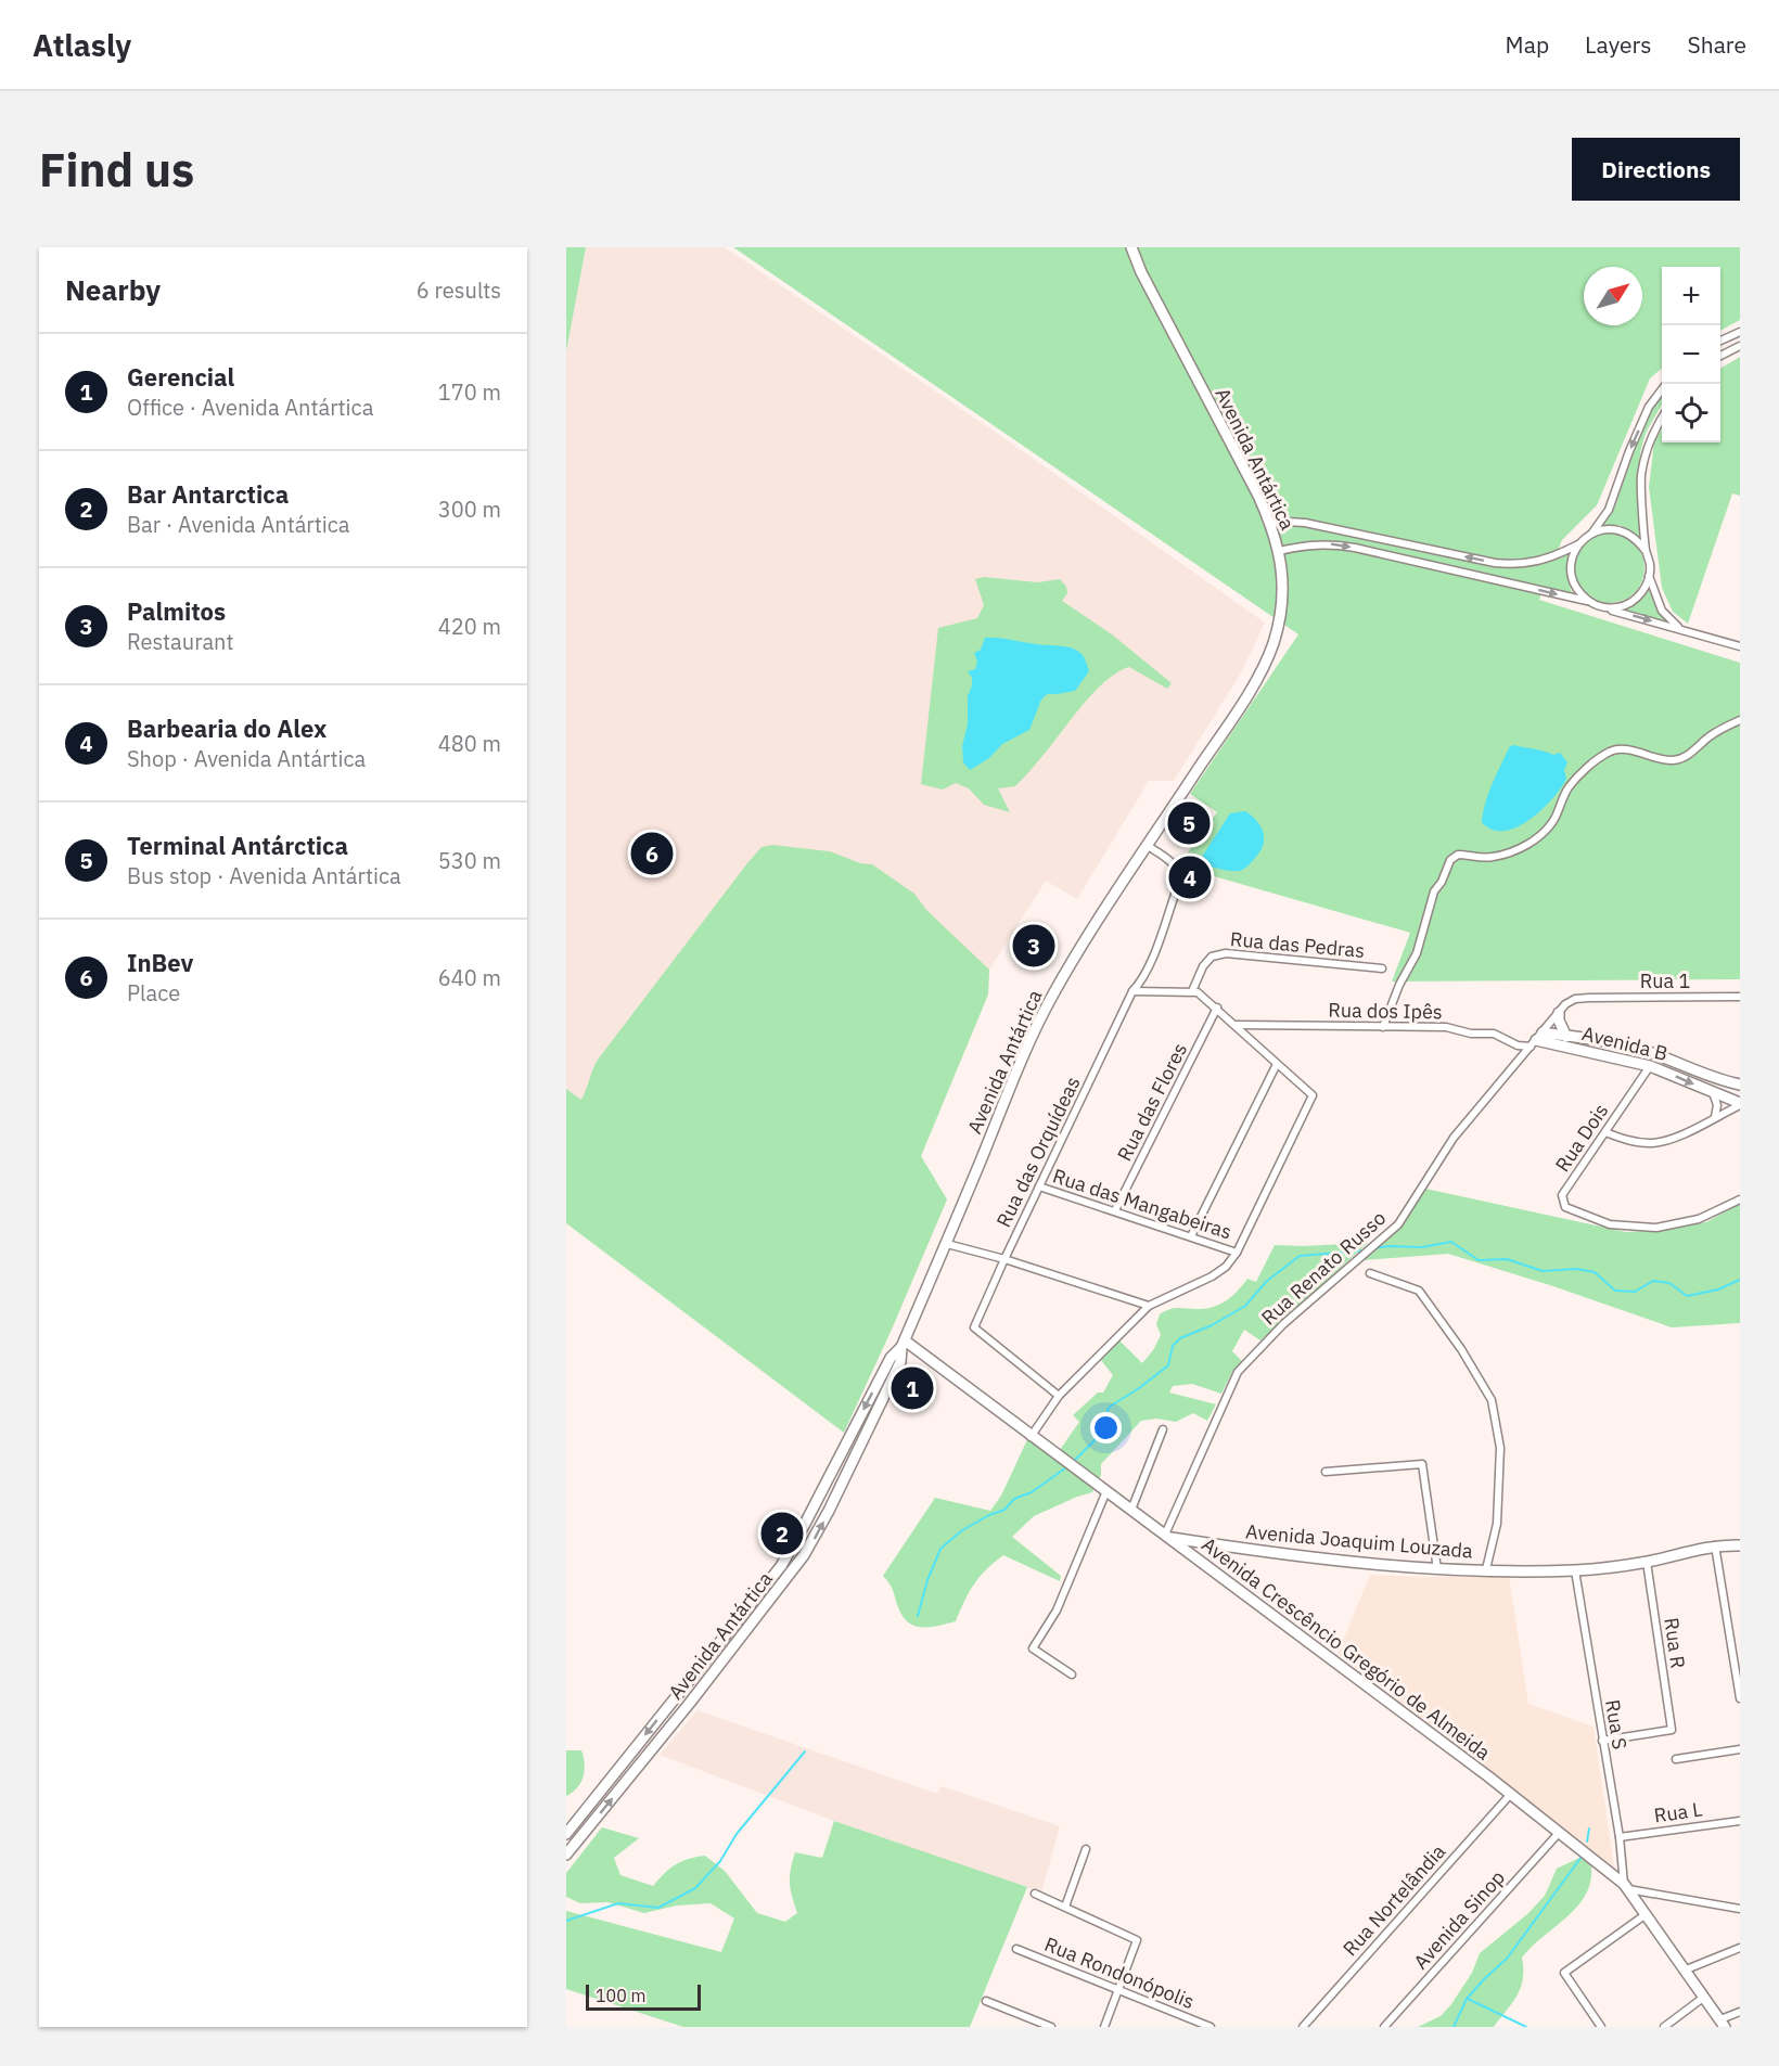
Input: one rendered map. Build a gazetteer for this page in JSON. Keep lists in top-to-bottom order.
{
  "streets": {
    "main road": [
      "Avenida Antártica",
      "Avenida B",
      "Avenida Joaquim Louzada",
      "Avenida Crescêncio Gregório de Almeida"
    ],
    "street": [
      "Rua das Pedras",
      "Rua 1",
      "Rua dos Ipês",
      "Rua das Flores",
      "Rua Dois",
      "Rua das Orquídeas",
      "Rua das Mangabeiras",
      "Rua Renato Russo",
      "Rua R",
      "Rua S",
      "Rua L",
      "Rua Nortelândia",
      "Avenida Sinop",
      "Rua Rondonópolis"
    ]
  },
  "crossings": [
    ["Avenida Antártica", "Rua das Orquídeas"],
    ["Avenida Antártica", "Avenida Crescêncio Gregório de Almeida"],
    ["Rua 1", "Rua Renato Russo"],
    ["Rua dos Ipês", "Avenida B"],
    ["Rua dos Ipês", "Rua Renato Russo"],
    ["Avenida B", "Rua Dois"],
    ["Avenida B", "Rua Renato Russo"],
    ["Rua das Flores", "Rua das Mangabeiras"],
    ["Rua das Orquídeas", "Rua das Mangabeiras"],
    ["Rua Renato Russo", "Avenida Joaquim Louzada"],
    ["Rua Renato Russo", "Avenida Crescêncio Gregório de Almeida"],
    ["Avenida Joaquim Louzada", "Rua R"],
    ["Avenida Joaquim Louzada", "Avenida Crescêncio Gregório de Almeida"],
    ["Avenida Joaquim Louzada", "Rua S"],
    ["Rua R", "Rua S"],
    ["Avenida Crescêncio Gregório de Almeida", "Rua S"],
    ["Avenida Crescêncio Gregório de Almeida", "Rua Nortelândia"],
    ["Avenida Crescêncio Gregório de Almeida", "Avenida Sinop"],
    ["Rua S", "Rua L"]
  ],
  "scale_bar": "100 m",
  "north": "top right",
  "page": {
    "header": "Atlasly",
    "nav": ["Map", "Layers", "Share"],
    "buttons": "Directions",
    "title": "Find us",
    "heading": ["Nearby", "6 results"],
    "map_buttons": ["+", "−"],
    "list": [
      {
        "mark": "1",
        "name": "Gerencial",
        "note": "Office · Avenida Antártica",
        "value": "170 m"
      },
      {
        "mark": "2",
        "name": "Bar Antarctica",
        "note": "Bar · Avenida Antártica",
        "value": "300 m"
      },
      {
        "mark": "3",
        "name": "Palmitos",
        "note": "Restaurant",
        "value": "420 m"
      },
      {
        "mark": "4",
        "name": "Barbearia do Alex",
        "note": "Shop · Avenida Antártica",
        "value": "480 m"
      },
      {
        "mark": "5",
        "name": "Terminal Antárctica",
        "note": "Bus stop · Avenida Antártica",
        "value": "530 m"
      },
      {
        "mark": "6",
        "name": "InBev",
        "note": "Place",
        "value": "640 m"
      }
    ],
    "pins": [
      "5",
      "6",
      "4",
      "3",
      "1",
      "2"
    ],
    "scale": "100 m"
  }
}
